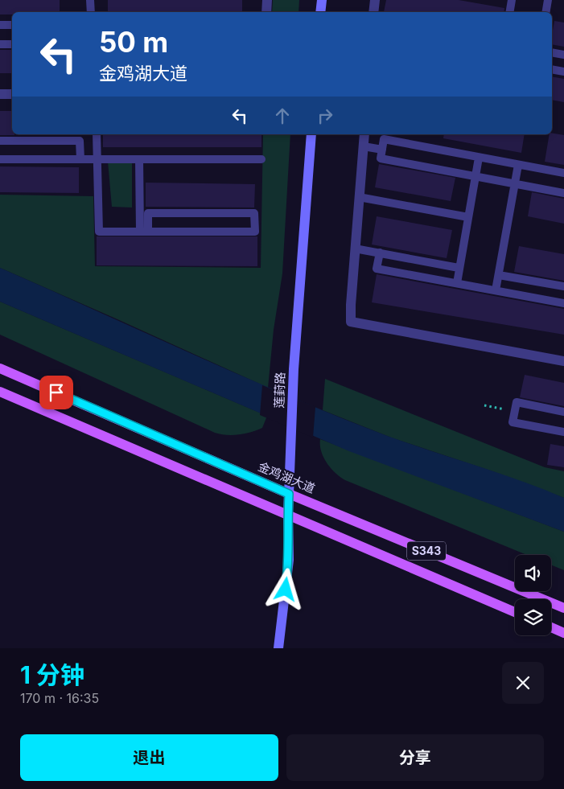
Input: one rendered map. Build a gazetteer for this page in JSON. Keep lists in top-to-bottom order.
{
  "streets": {
    "main road": ["莲葑路", "金鸡湖大道", "S343"]
  },
  "crossings": [
    ["莲葑路", "金鸡湖大道"],
    ["莲葑路", "S343"]
  ],
  "page": {
    "turn": ["50 m", "金鸡湖大道"],
    "heading": ["1 分钟", "170 m · 16:35"],
    "buttons": ["退出", "分享"]
  }
}
